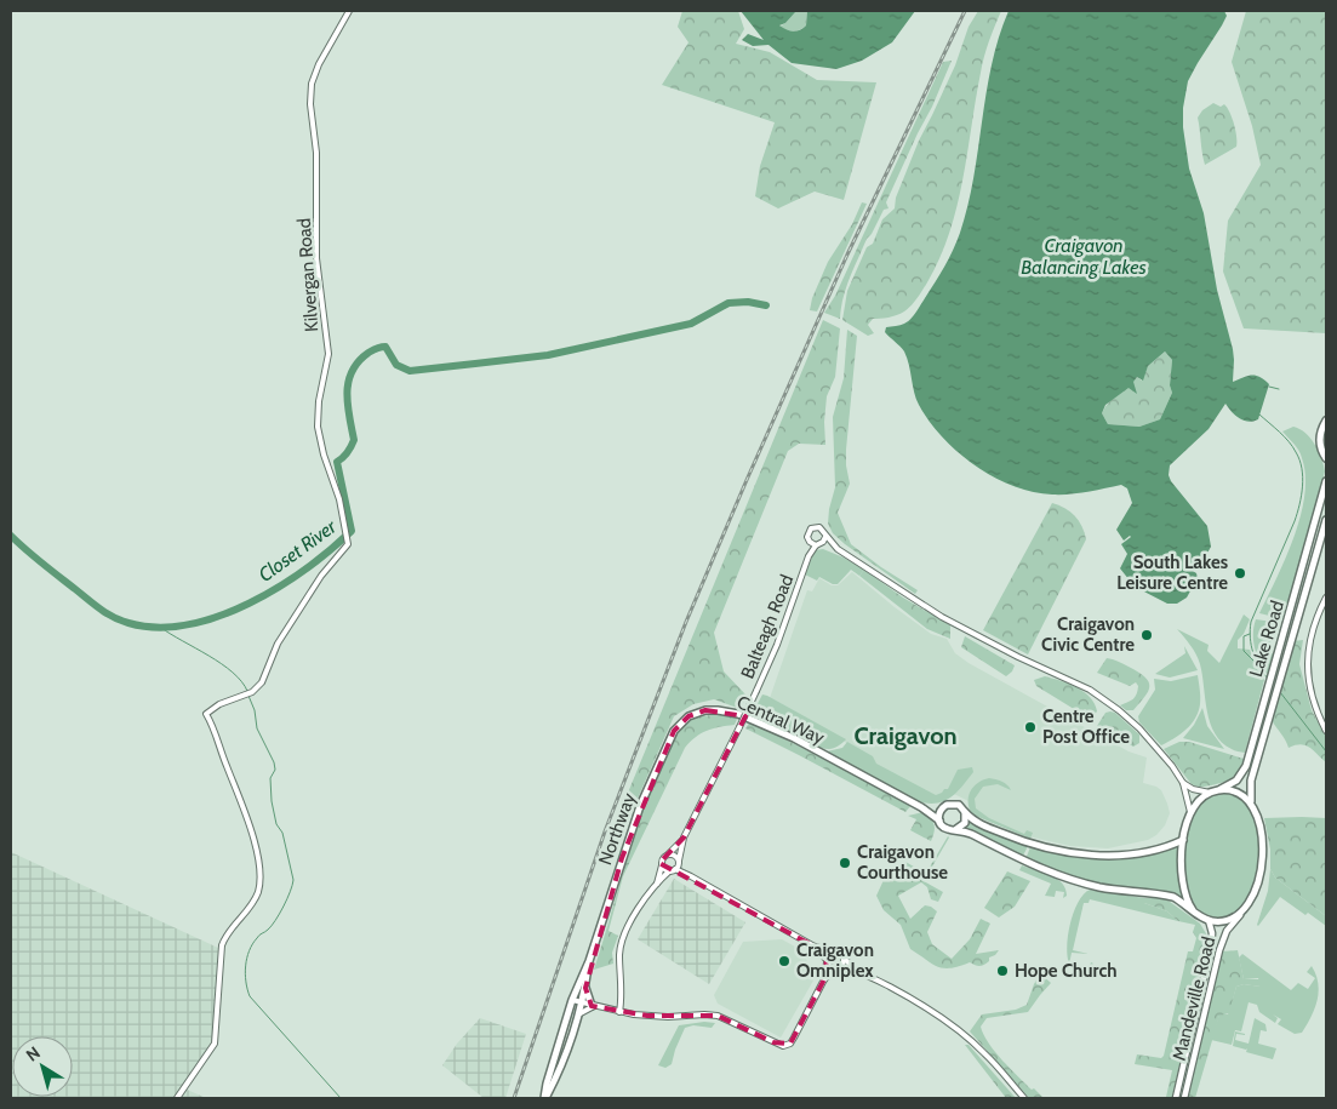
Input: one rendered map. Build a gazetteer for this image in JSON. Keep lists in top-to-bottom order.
{
  "streets": {
    "highway": ["Lake Road", "Central Way", "Northway"],
    "main road": ["Mandeville Road"],
    "street": ["Kilvergan Road", "Balteagh Road"]
  },
  "crossings": [
    ["Lake Road", "Mandeville Road"],
    ["Central Way", "Northway"]
  ],
  "districts": ["Craigavon"],
  "water": ["Craigavon Balancing Lakes", "Closet River"],
  "places": [
    "South Lakes Leisure Centre",
    "Craigavon Civic Centre",
    "Centre Post Office",
    "Craigavon Courthouse",
    "Craigavon Omniplex",
    "Hope Church"
  ],
  "north": "top left"
}
